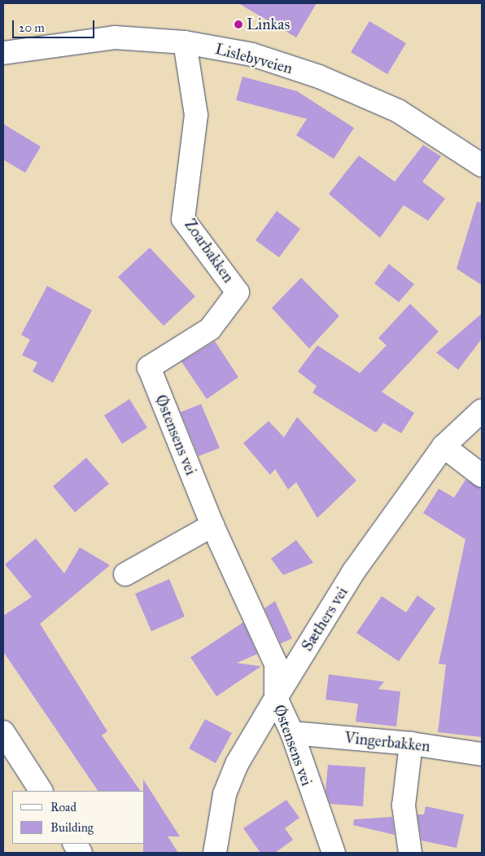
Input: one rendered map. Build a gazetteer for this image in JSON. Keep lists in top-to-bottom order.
{
  "streets": {
    "street": [
      "Lislebyveien",
      "Zoarbakken",
      "Østensens vei",
      "Sæthers vei",
      "Vingerbakken"
    ]
  },
  "crossings": [
    ["Lislebyveien", "Zoarbakken"],
    ["Zoarbakken", "Østensens vei"],
    ["Østensens vei", "Sæthers vei"],
    ["Østensens vei", "Vingerbakken"]
  ],
  "places": ["Linkas"],
  "legend": ["Road", "Building"],
  "scale_bar": "20 m"
}
